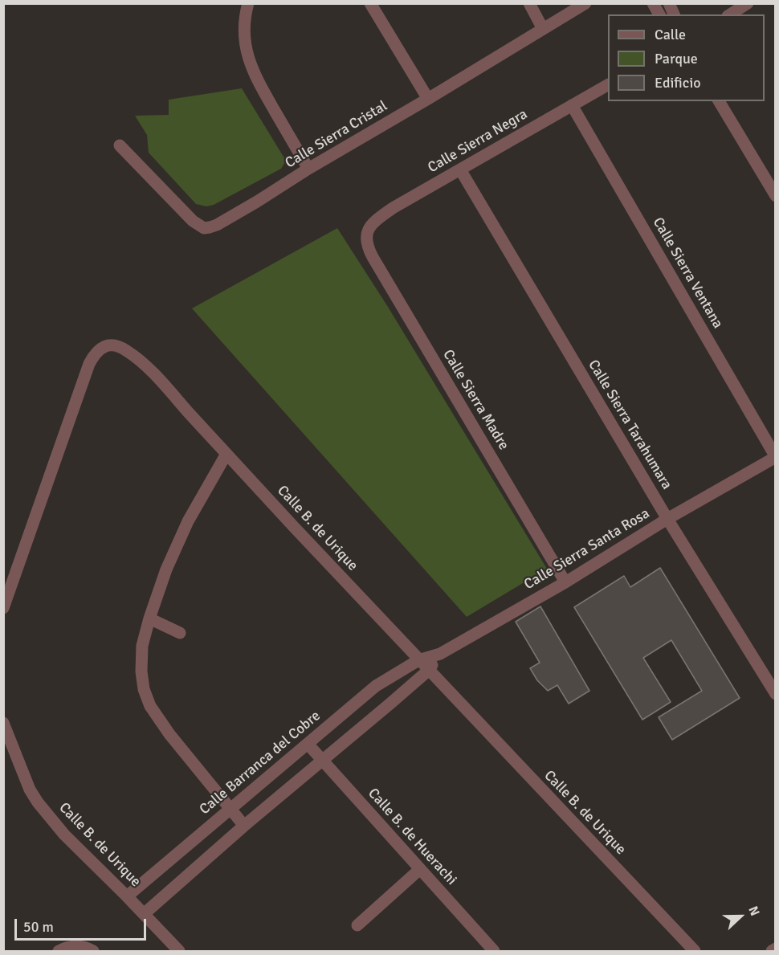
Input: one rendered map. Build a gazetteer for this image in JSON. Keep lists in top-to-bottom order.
{
  "streets": {
    "street": [
      "Calle Sierra Cristal",
      "Calle Sierra Negra",
      "Calle Sierra Ventana",
      "Calle Sierra Madre",
      "Calle Sierra Tarahumara",
      "Calle B. de Urique",
      "Calle Sierra Santa Rosa",
      "Calle Barranca del Cobre",
      "Calle B. de Huerachi"
    ]
  },
  "crossings": [
    ["Calle Sierra Negra", "Calle Sierra Ventana"],
    ["Calle Sierra Negra", "Calle Sierra Madre"],
    ["Calle Sierra Negra", "Calle Sierra Tarahumara"],
    ["Calle Sierra Ventana", "Calle Sierra Santa Rosa"],
    ["Calle Sierra Madre", "Calle Sierra Santa Rosa"],
    ["Calle Sierra Tarahumara", "Calle Sierra Santa Rosa"],
    ["Calle B. de Urique", "Calle Sierra Santa Rosa"],
    ["Calle B. de Urique", "Calle Barranca del Cobre"],
    ["Calle Sierra Santa Rosa", "Calle Barranca del Cobre"],
    ["Calle Barranca del Cobre", "Calle B. de Huerachi"]
  ],
  "legend": ["Calle", "Parque", "Edificio"],
  "scale_bar": "50 m",
  "north": "right"
}
